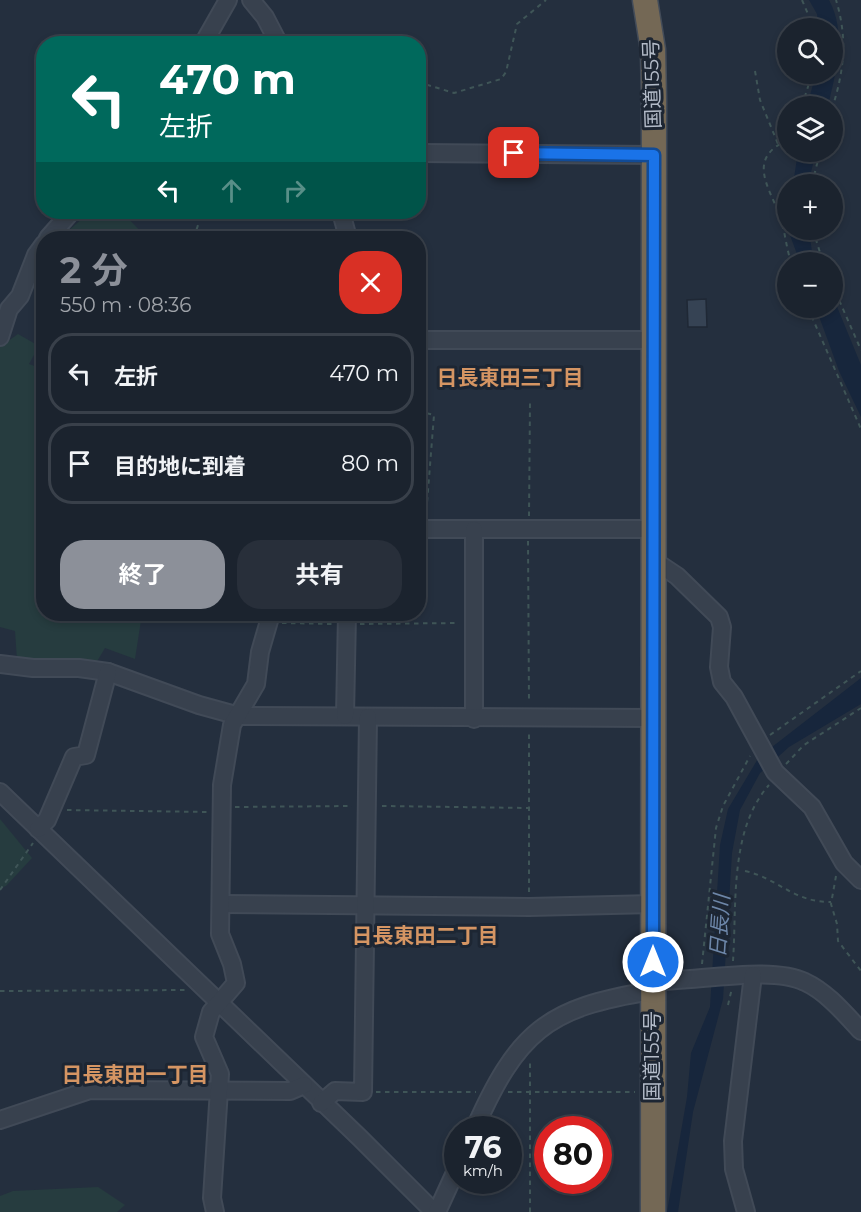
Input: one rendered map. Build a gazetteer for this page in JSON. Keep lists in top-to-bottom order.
{
  "streets": {
    "highway": ["国道155号"]
  },
  "districts": ["日長東田三丁目", "日長東田二丁目", "日長東田一丁目"],
  "water": ["日長川"],
  "page": {
    "map_buttons": ["+", "−"],
    "turn": ["470 m", "左折"],
    "heading": ["2 分", "550 m · 08:36"],
    "list": [
      {
        "name": "左折",
        "value": "470 m"
      },
      {
        "name": "目的地に到着",
        "value": "80 m"
      }
    ],
    "buttons": ["終了", "共有"],
    "speed": "76 km/h",
    "limit": "80"
  }
}
